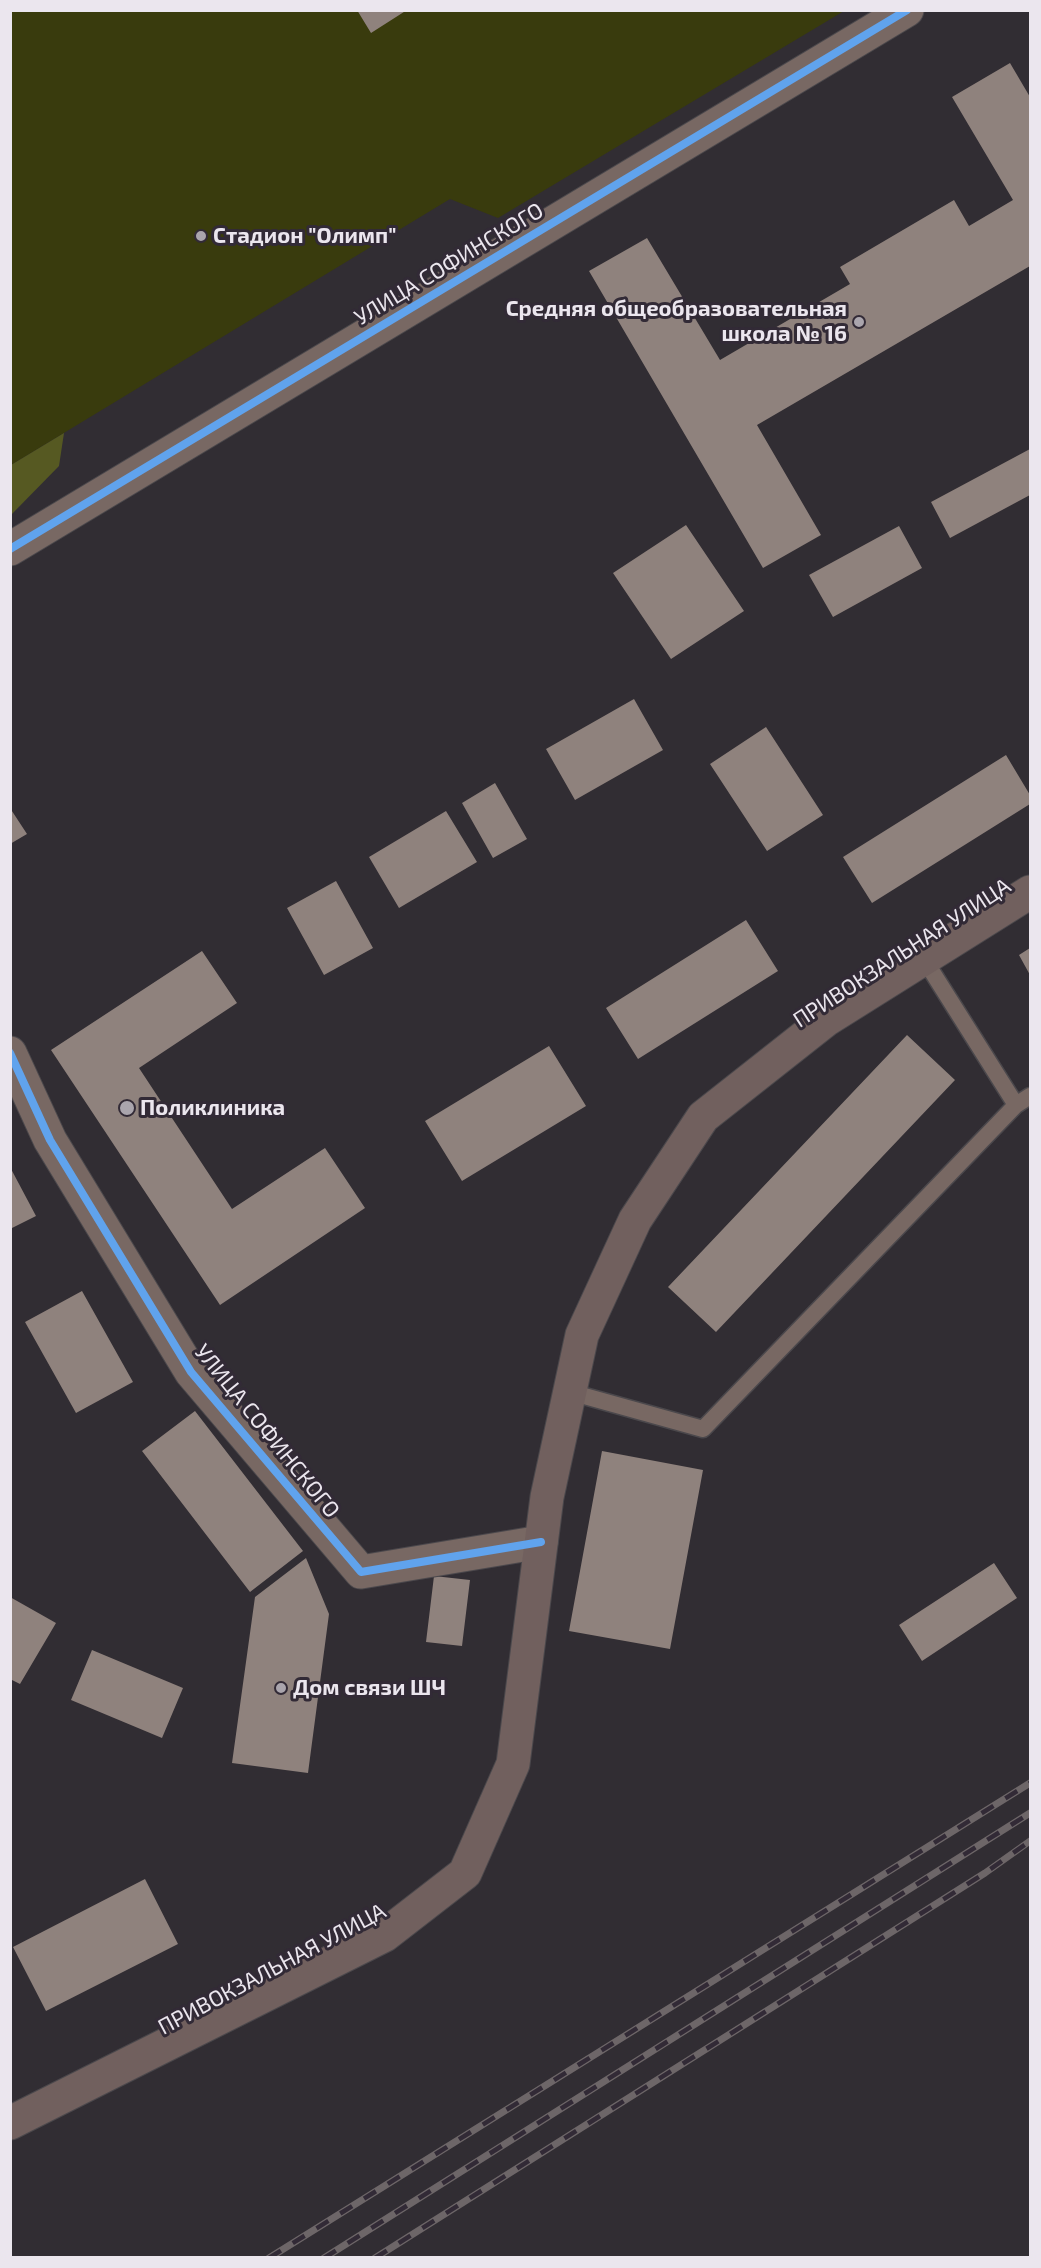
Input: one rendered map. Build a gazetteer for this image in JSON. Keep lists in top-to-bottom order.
{
  "streets": {
    "main road": ["ПРИВОКЗАЛЬНАЯ УЛИЦА"],
    "street": ["УЛИЦА СОФИНСКОГО"]
  },
  "crossings": [
    ["УЛИЦА СОФИНСКОГО", "ПРИВОКЗАЛЬНАЯ УЛИЦА"]
  ],
  "places": [
    "Стадион \"Олимп\"",
    "Средняя общеобразовательная школа № 16",
    "Поликлиника",
    "Дом связи ШЧ"
  ]
}
